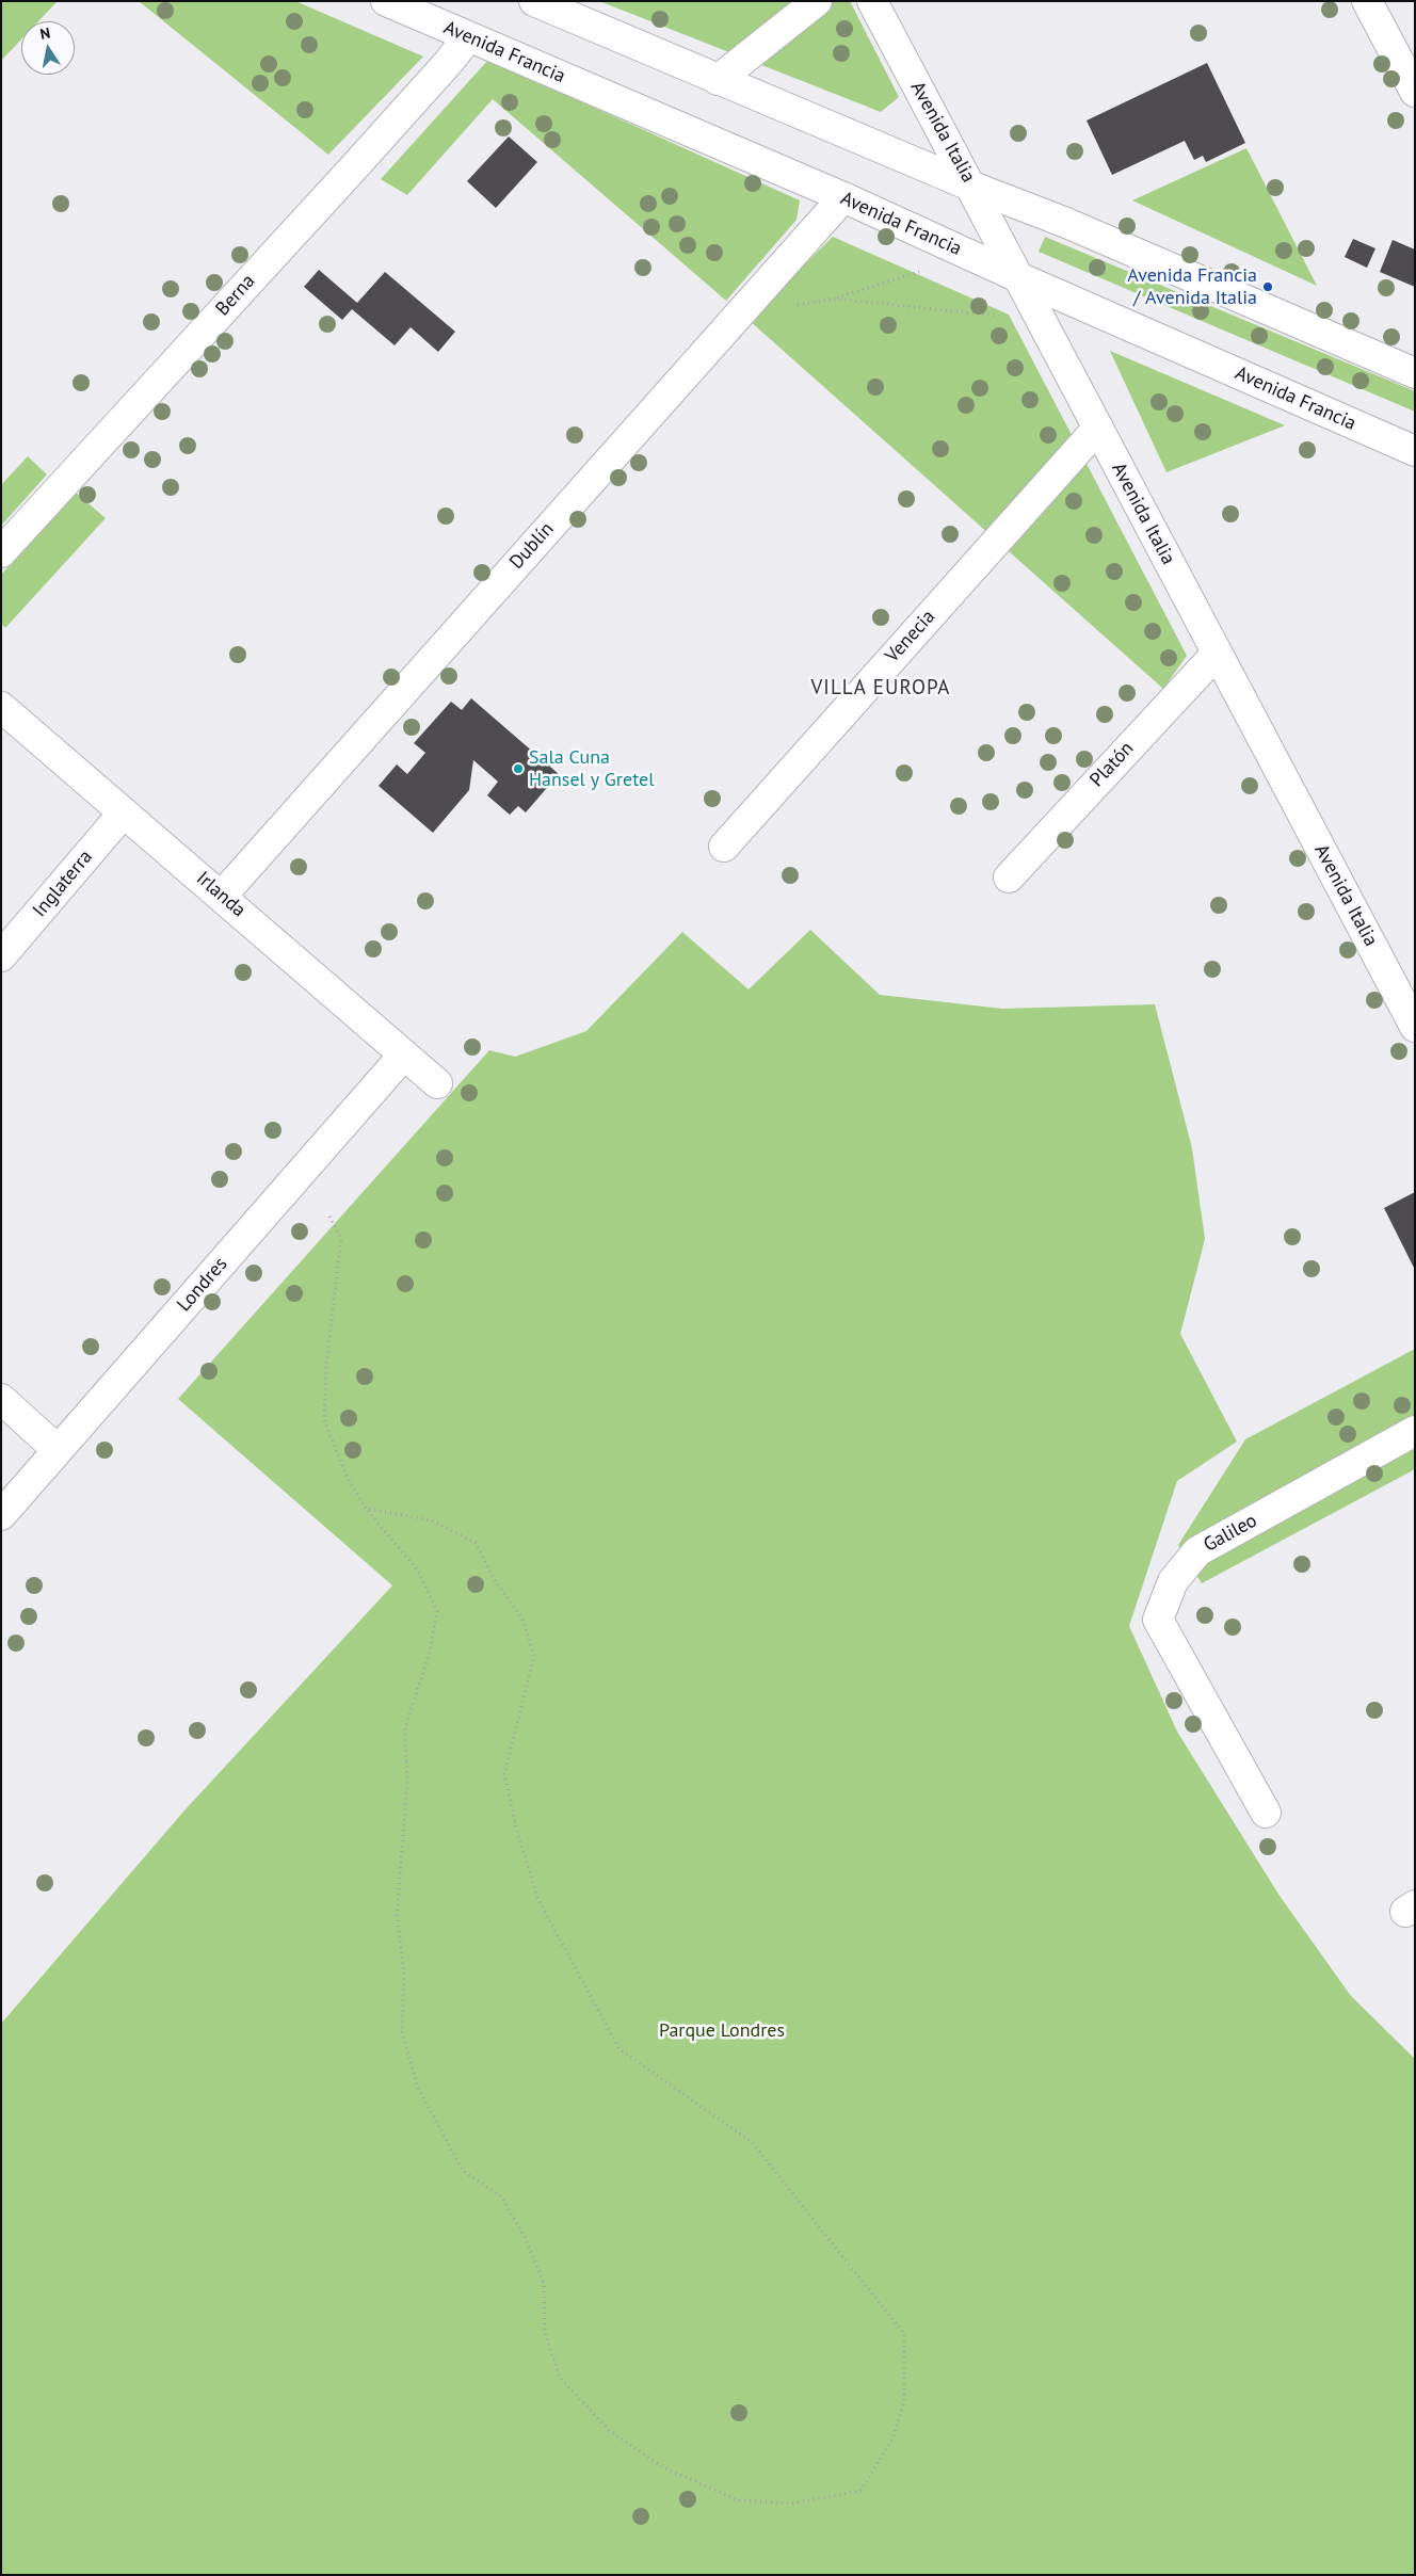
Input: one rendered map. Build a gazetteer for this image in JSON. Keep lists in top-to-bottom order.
{
  "streets": {
    "street": [
      "Avenida Francia",
      "Avenida Italia",
      "Berna",
      "Dublín",
      "Venecia",
      "Platón",
      "Inglaterra",
      "Irlanda",
      "Londres",
      "Galileo"
    ]
  },
  "crossings": [
    ["Avenida Francia", "Avenida Italia"],
    ["Avenida Francia", "Berna"],
    ["Avenida Francia", "Dublín"],
    ["Avenida Italia", "Venecia"],
    ["Avenida Italia", "Platón"],
    ["Dublín", "Irlanda"],
    ["Inglaterra", "Irlanda"],
    ["Irlanda", "Londres"]
  ],
  "districts": ["VILLA EUROPA"],
  "parks": ["Parque Londres"],
  "places": ["Avenida Francia / Avenida Italia", "Sala Cuna Hansel y Gretel"],
  "north": "top"
}
